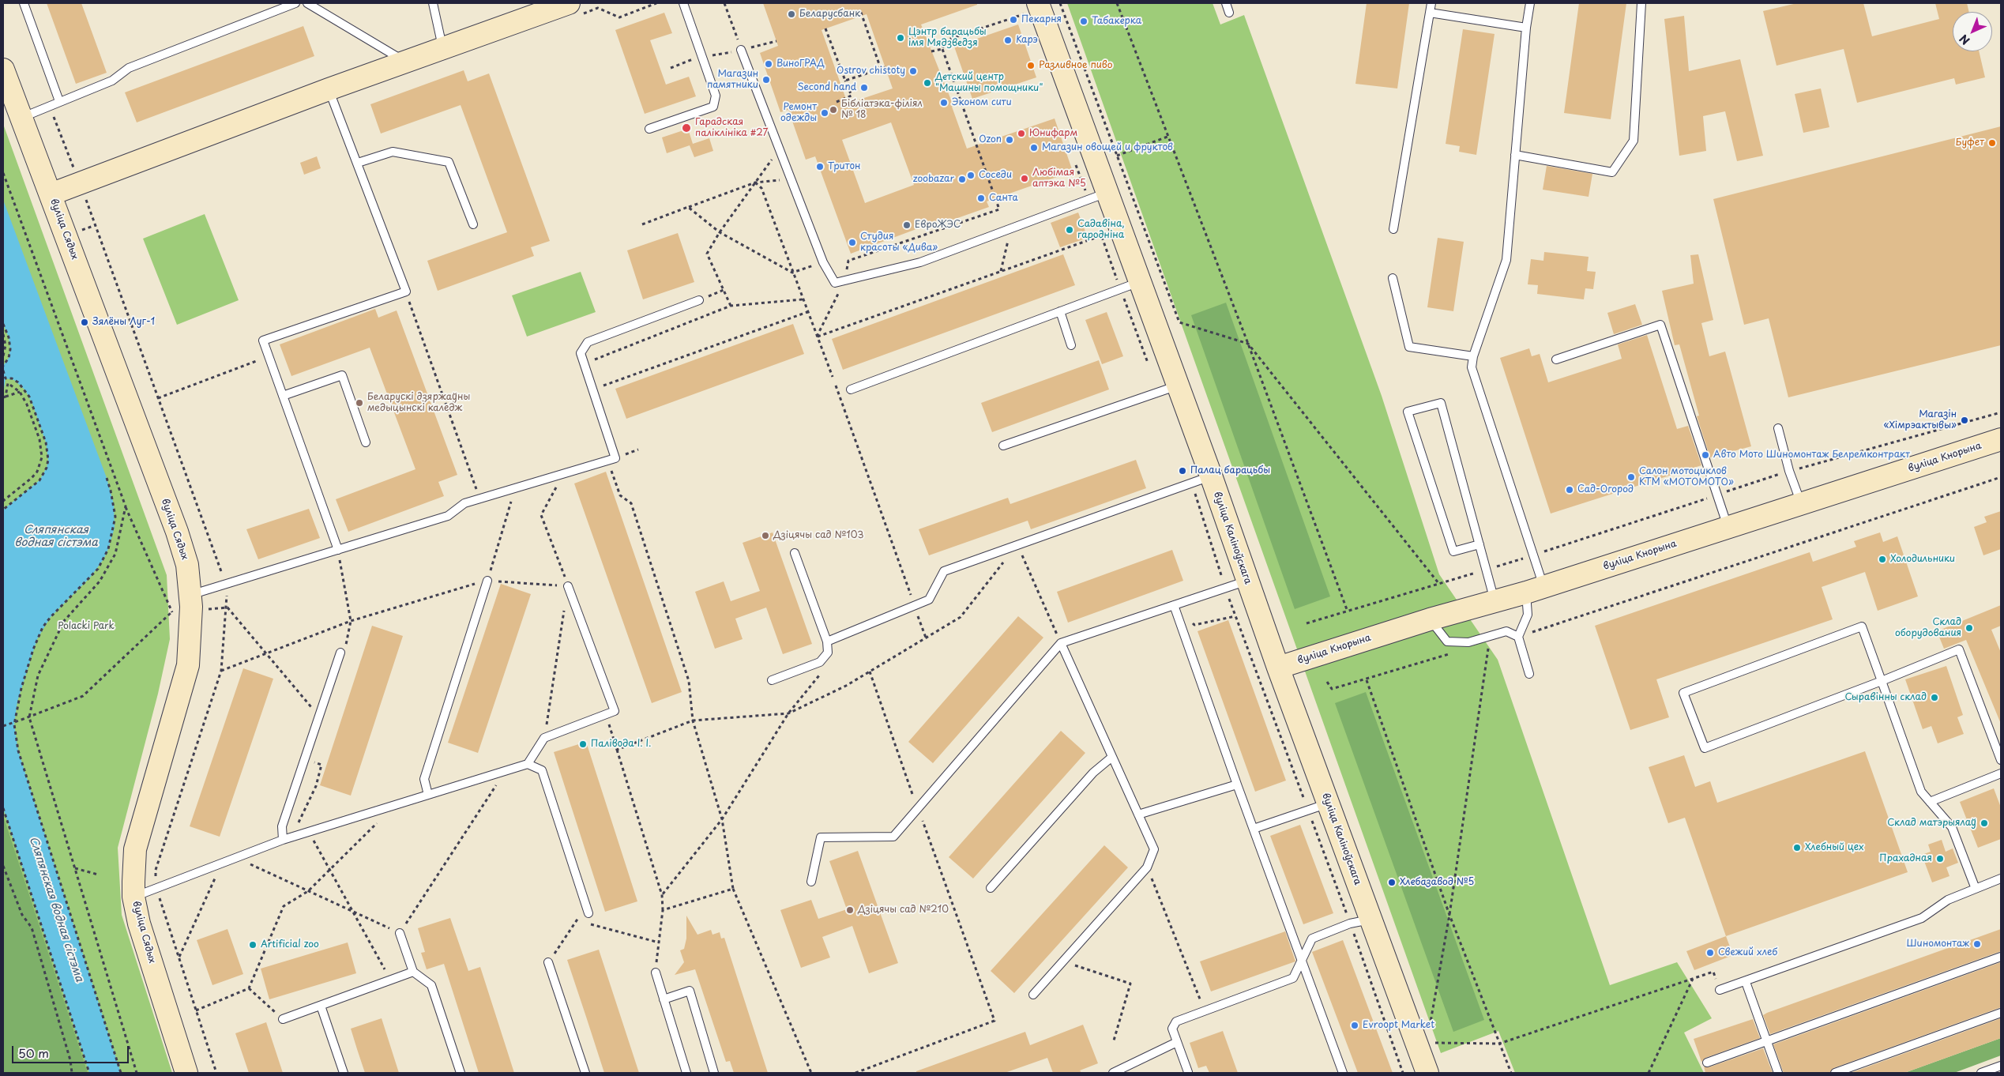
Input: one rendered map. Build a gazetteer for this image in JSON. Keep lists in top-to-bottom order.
{
  "streets": {
    "main road": ["вуліца Сядых", "вуліца Кнорына", "вуліца Каліноўскага"]
  },
  "crossings": [
    ["вуліца Кнорына", "вуліца Каліноўскага"]
  ],
  "water": ["Сляпянская водная сістэма"],
  "parks": ["Polacki Park"],
  "places": [
    "Беларусбанк",
    "Пекарня",
    "Табакерка",
    "Цэнтр барацьбы імя Мядзведзя",
    "Карэ",
    "ВиноГРАД",
    "Разливное пиво",
    "Ostrov chistoty",
    "Магазин памятники",
    "Детский центр \"Машины помощники\"",
    "Second hand",
    "Эконом сити",
    "Бібліатэка-філіял № 18",
    "Ремонт одежды",
    "Гарадская паліклініка #27",
    "Юнифарм",
    "Ozon",
    "Буфет",
    "Магазин овощей и фруктов",
    "Тритон",
    "Соседи",
    "Любімая аптэка №5",
    "zoobazar",
    "Санта",
    "ЕвроЖЭС",
    "Садавіна, гародніна",
    "Студия красоты «Дива»",
    "Зялёны Луг-1",
    "Беларускі дзяржаўны медыцынскі каледж",
    "Магазін «Хімрэактывы»",
    "Авто Мото Шиномонтаж Белремконтракт",
    "Палац барацьбы",
    "Салон мотоциклов КТМ «МОТОМОТО»",
    "Сад-Огород",
    "Дзіцячы сад №103",
    "Холодильники",
    "Склад оборудования",
    "Сыравінны склад",
    "Палівода І. І.",
    "Склад матэрыялаў",
    "Хлебный цех",
    "Прахадная",
    "Хлебазавод №5",
    "Дзіцячы сад №210",
    "Шиномонтаж",
    "Artificial zoo",
    "Свежий хлеб",
    "Evroopt Market"
  ],
  "scale_bar": "50 m",
  "north": "bottom left"
}
